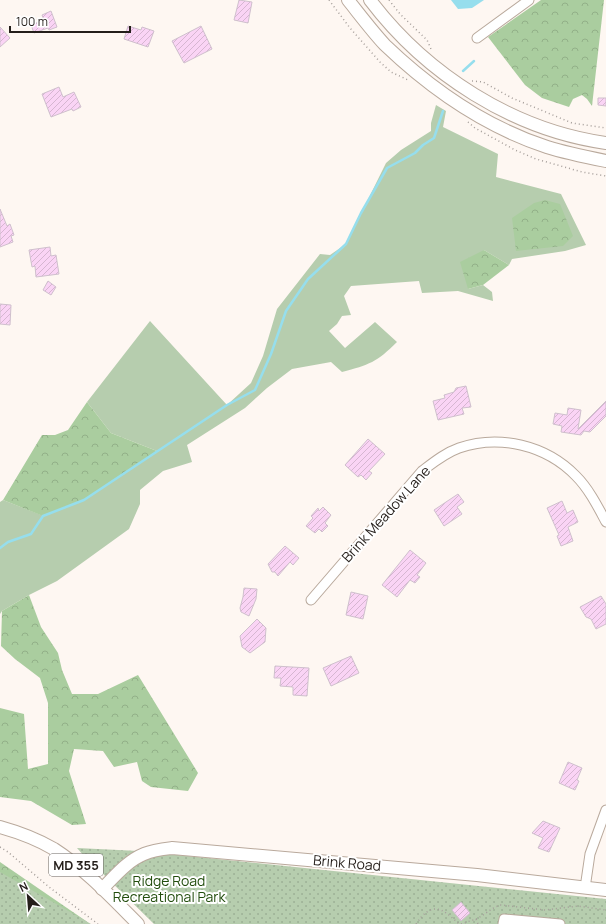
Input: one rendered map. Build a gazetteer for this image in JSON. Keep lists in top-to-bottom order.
{
  "streets": {
    "main road": ["Brink Road", "MD 355"],
    "street": ["Brink Meadow Lane"]
  },
  "crossings": [
    ["Brink Road", "MD 355"]
  ],
  "parks": ["Ridge Road Recreational Park"],
  "scale_bar": "100 m",
  "north": "top left"
}
